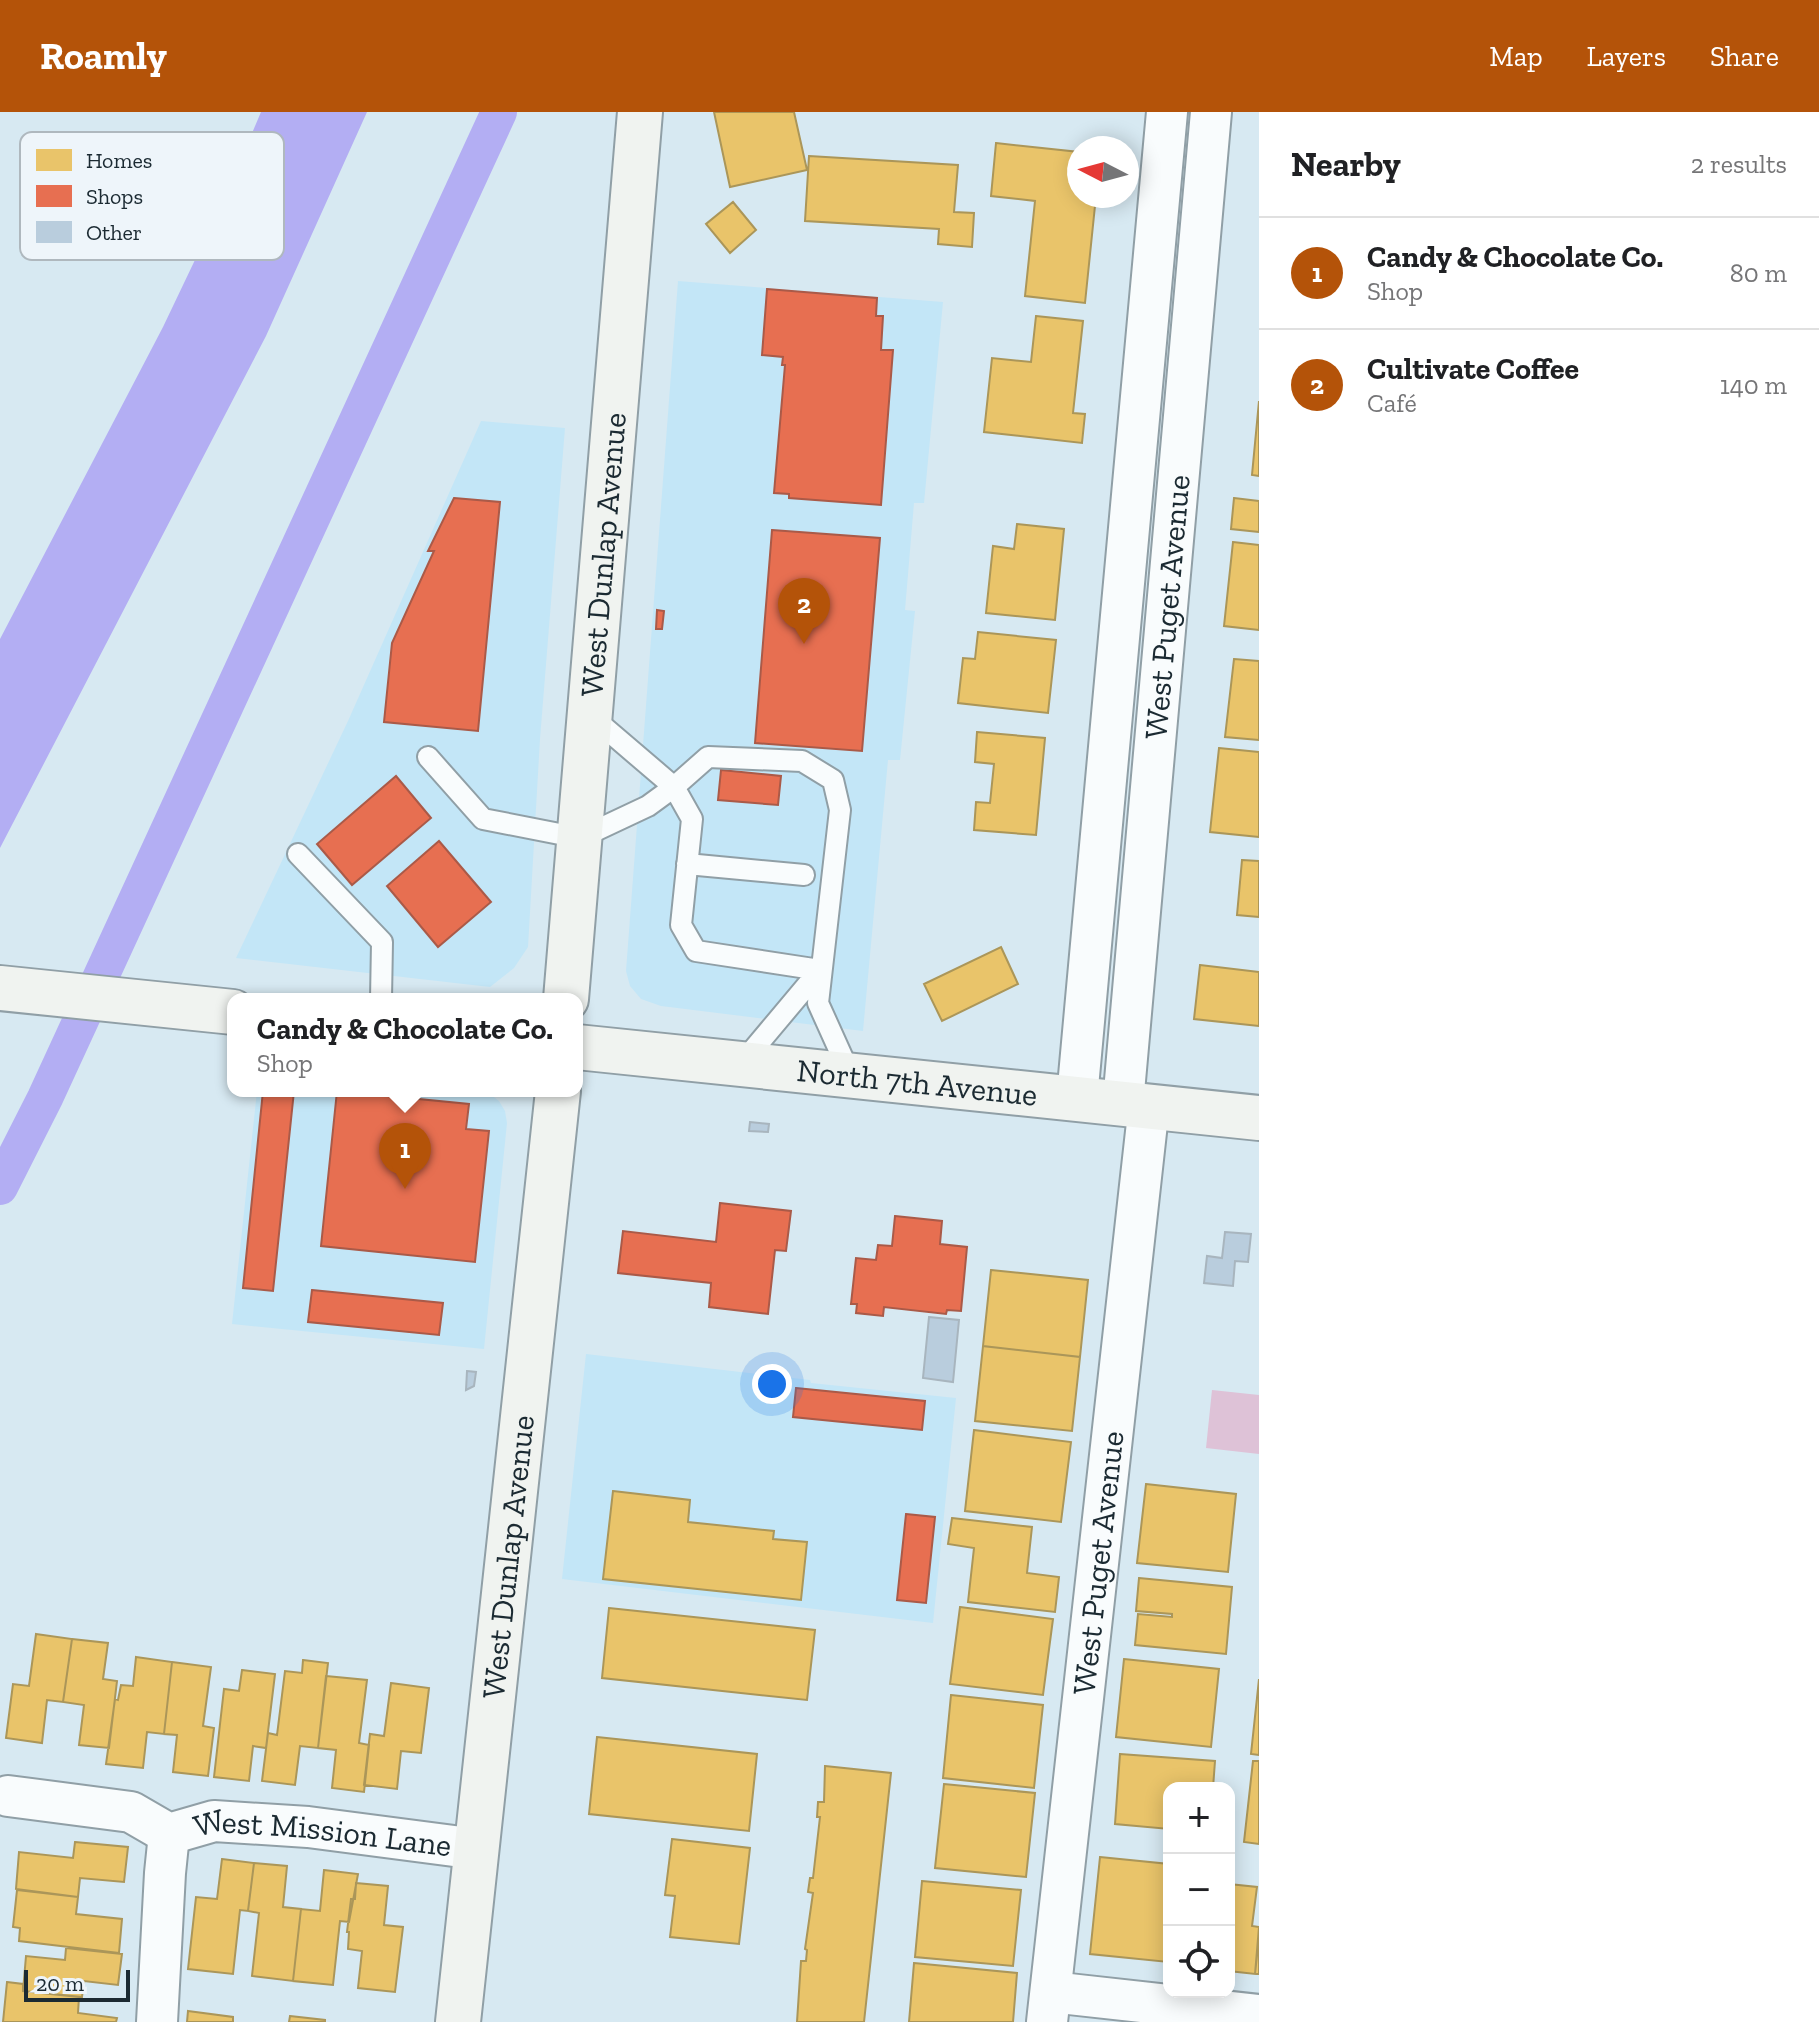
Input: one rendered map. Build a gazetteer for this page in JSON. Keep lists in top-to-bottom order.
{
  "streets": {
    "main road": ["West Dunlap Avenue", "North 7th Avenue"],
    "street": ["West Puget Avenue", "West Mission Lane"]
  },
  "crossings": [
    ["West Dunlap Avenue", "West Mission Lane"],
    ["West Puget Avenue", "North 7th Avenue"]
  ],
  "legend": ["Homes", "Shops", "Other"],
  "scale_bar": "20 m",
  "north": "left",
  "page": {
    "header": "Roamly",
    "nav": ["Map", "Layers", "Share"],
    "heading": ["Nearby", "2 results"],
    "list": [
      {
        "mark": "1",
        "name": "Candy & Chocolate Co.",
        "note": "Shop",
        "value": "80 m"
      },
      {
        "mark": "2",
        "name": "Cultivate Coffee",
        "note": "Café",
        "value": "140 m"
      }
    ],
    "pins": ["2", "1"],
    "popup": ["Candy & Chocolate Co.", "Shop"],
    "map_buttons": ["+", "−"],
    "scale": "20 m"
  }
}
